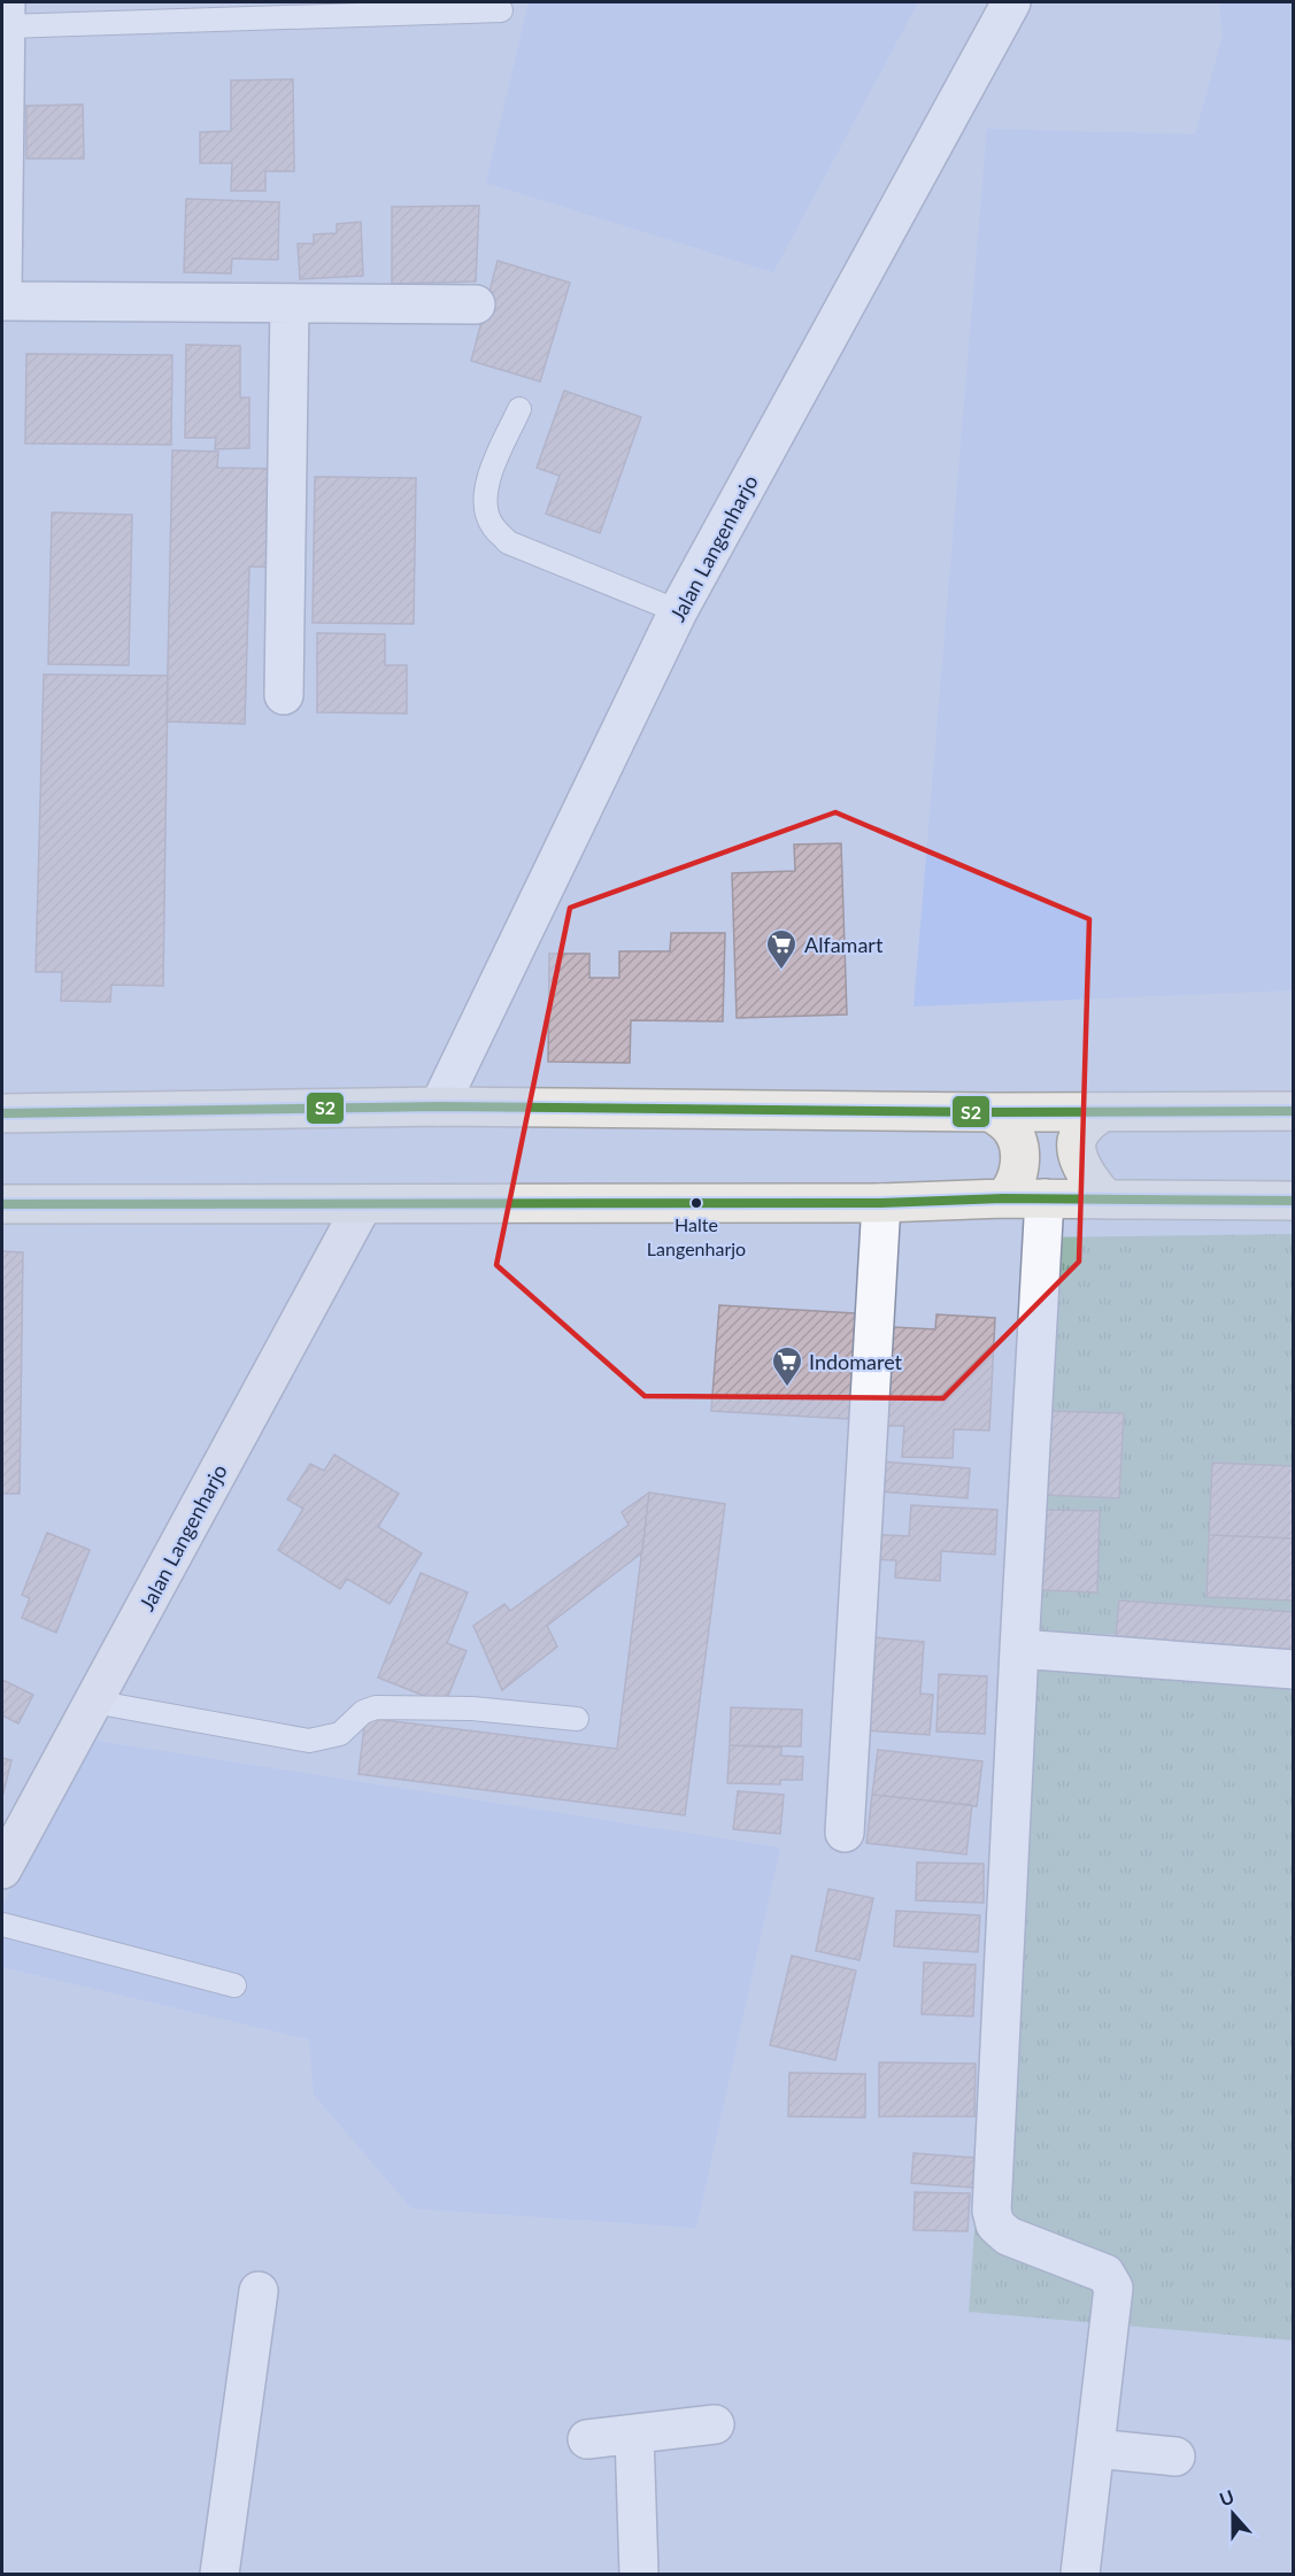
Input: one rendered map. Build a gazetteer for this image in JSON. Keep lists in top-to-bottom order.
{
  "streets": {
    "main road": ["Jalan Langenharjo"]
  },
  "places": {
    "supermarket": ["Alfamart", "Indomaret"],
    "other": ["Halte Langenharjo"]
  },
  "lines": ["transit line S2"],
  "north": "top"
}
